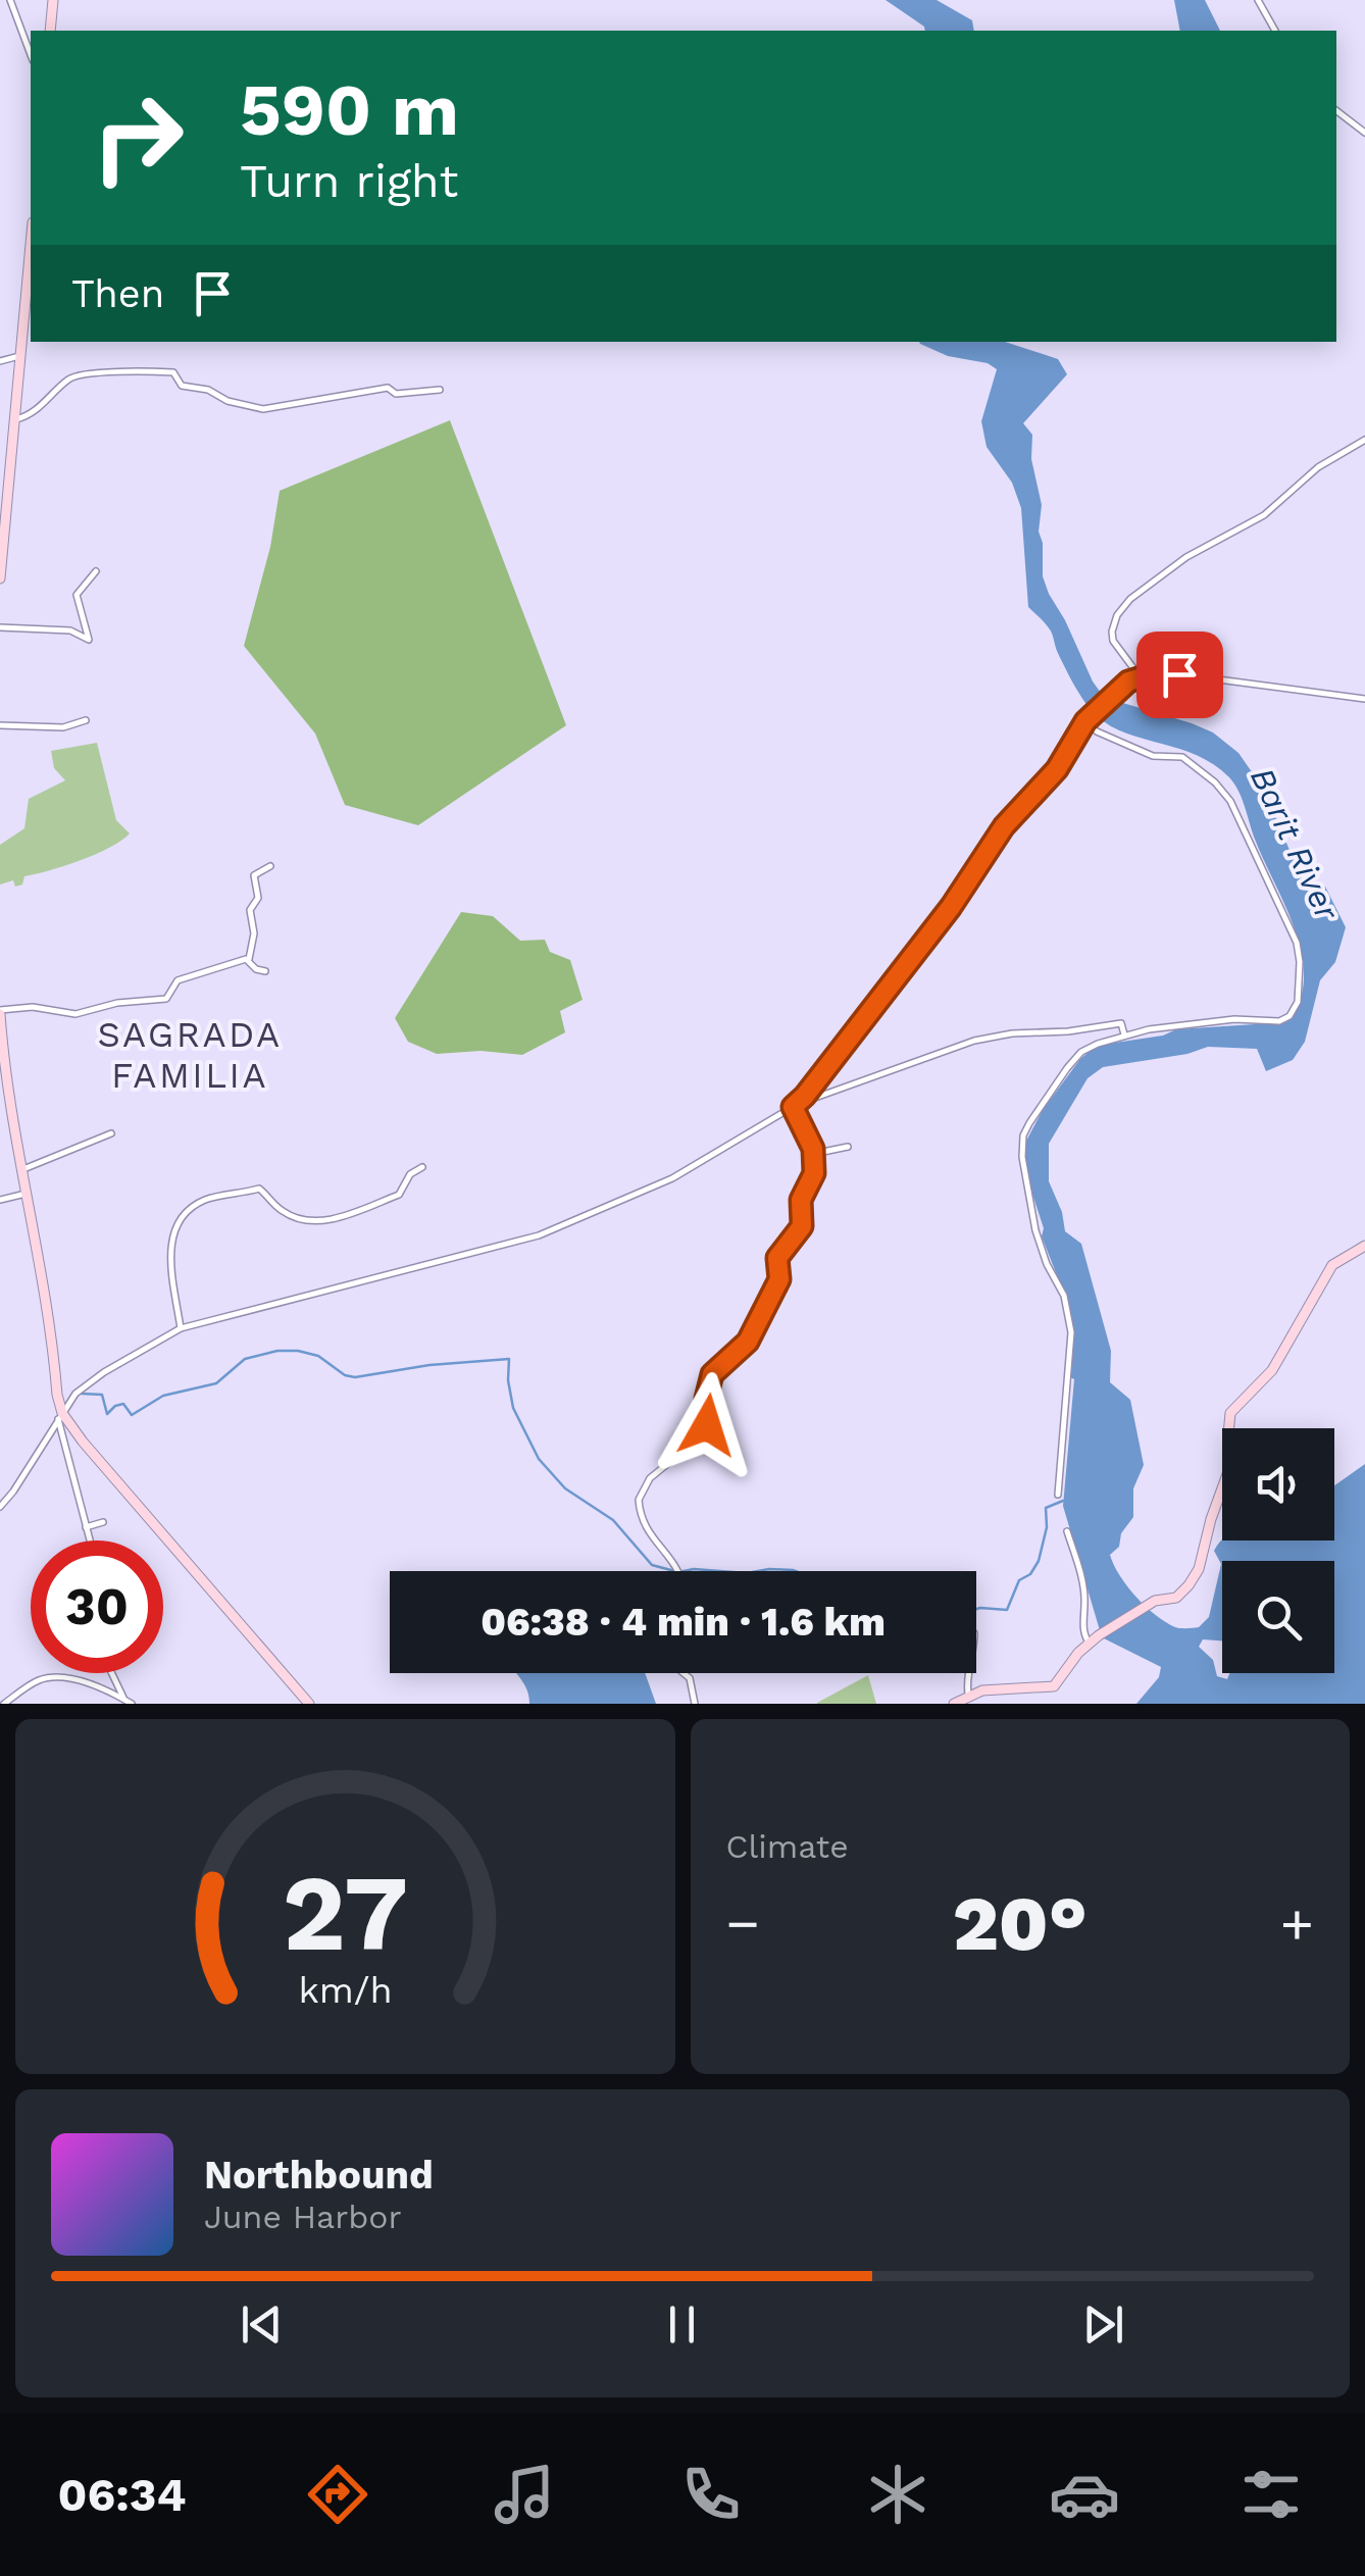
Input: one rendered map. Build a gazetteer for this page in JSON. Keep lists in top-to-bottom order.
{
  "districts": ["SAGRADA FAMILIA"],
  "water": ["Barit River"],
  "page": {
    "turn": ["590 m", "Turn right"],
    "then": "Then",
    "limit": "30",
    "trip": "06:38 · 4 min · 1.6 km",
    "tile": "Climate",
    "heat": ["−", "20°", "+"],
    "song": ["Northbound", "June Harbor"],
    "tabs": "06:34",
    "gauge": ["27", "km/h"]
  }
}
